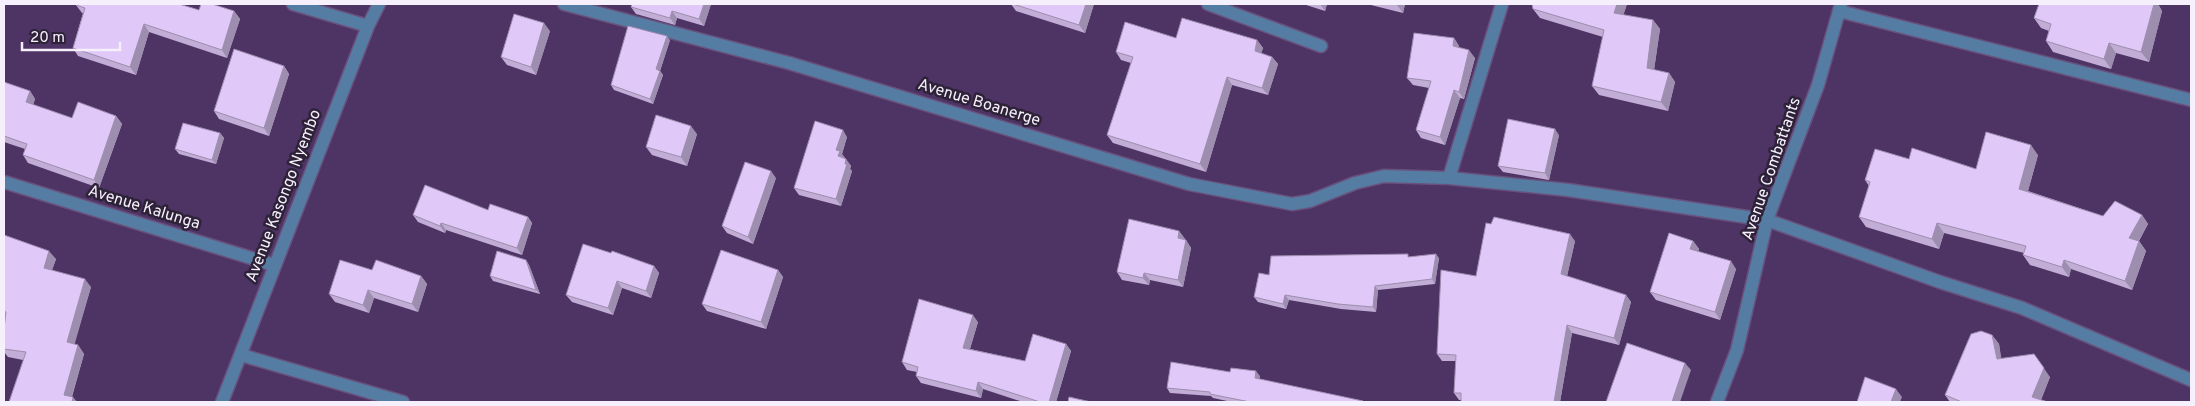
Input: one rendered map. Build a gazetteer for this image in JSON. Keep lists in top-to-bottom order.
{
  "streets": {
    "street": [
      "Avenue Boanerge",
      "Avenue Combattants",
      "Avenue Kasongo Nyembo",
      "Avenue Kalunga"
    ]
  },
  "crossings": [
    ["Avenue Boanerge", "Avenue Combattants"],
    ["Avenue Kasongo Nyembo", "Avenue Kalunga"]
  ],
  "scale_bar": "20 m"
}
